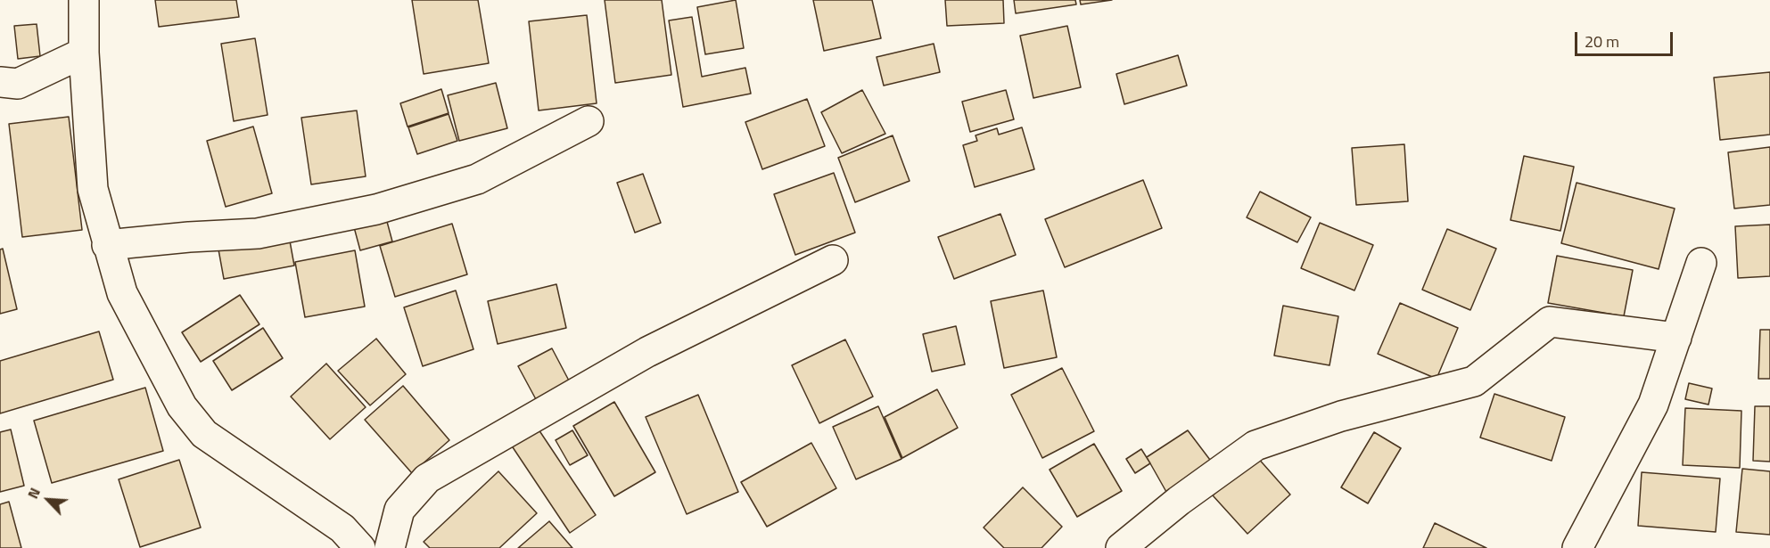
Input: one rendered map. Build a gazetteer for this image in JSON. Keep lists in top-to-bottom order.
{
  "scale_bar": "20 m",
  "north": "top left"
}
